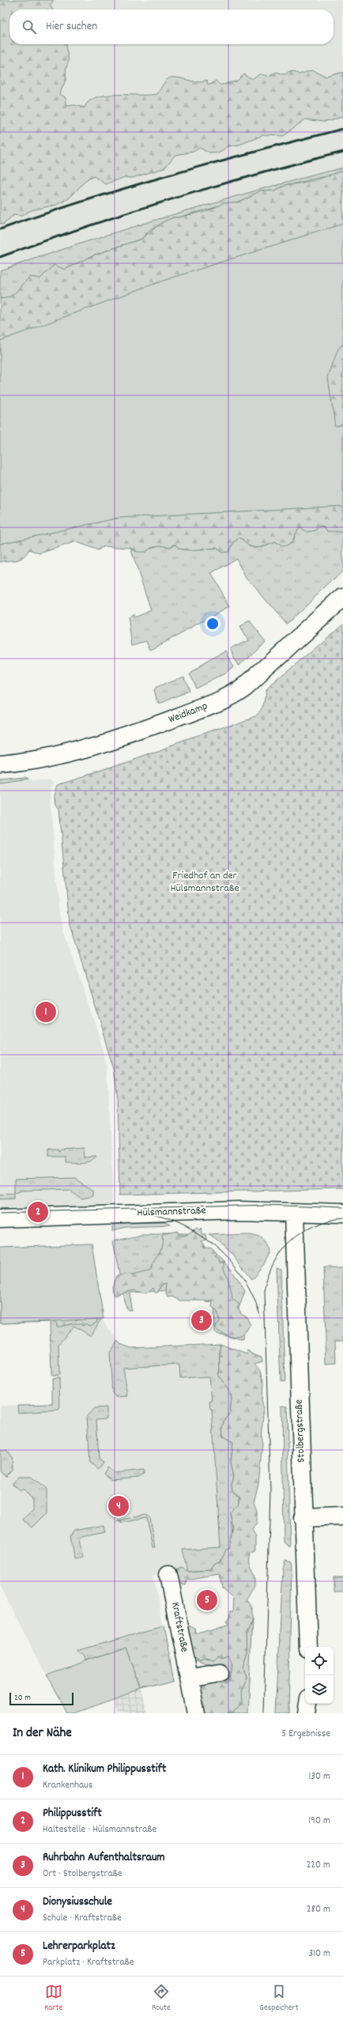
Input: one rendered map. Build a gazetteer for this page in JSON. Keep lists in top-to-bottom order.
{
  "streets": {
    "street": [
      "Weidkamp",
      "Hülsmannstraße",
      "Stolbergstraße",
      "Kraftstraße"
    ]
  },
  "crossings": [
    ["Hülsmannstraße", "Stolbergstraße"]
  ],
  "parks": ["Friedhof an der Hülsmannstraße"],
  "scale_bar": "20 m",
  "page": {
    "search": "Hier suchen",
    "pins": [
      "1",
      "2",
      "3",
      "4",
      "5"
    ],
    "scale": "20 m",
    "heading": ["In der Nähe", "5 Ergebnisse"],
    "list": [
      {
        "mark": "1",
        "name": "Kath. Klinikum Philippusstift",
        "note": "Krankenhaus",
        "value": "130 m"
      },
      {
        "mark": "2",
        "name": "Philippusstift",
        "note": "Haltestelle · Hülsmannstraße",
        "value": "190 m"
      },
      {
        "mark": "3",
        "name": "Ruhrbahn Aufenthaltsraum",
        "note": "Ort · Stolbergstraße",
        "value": "220 m"
      },
      {
        "mark": "4",
        "name": "Dionysiusschule",
        "note": "Schule · Kraftstraße",
        "value": "280 m"
      },
      {
        "mark": "5",
        "name": "Lehrerparkplatz",
        "note": "Parkplatz · Kraftstraße",
        "value": "310 m"
      }
    ],
    "nav": ["Karte", "Route", "Gespeichert"]
  }
}
